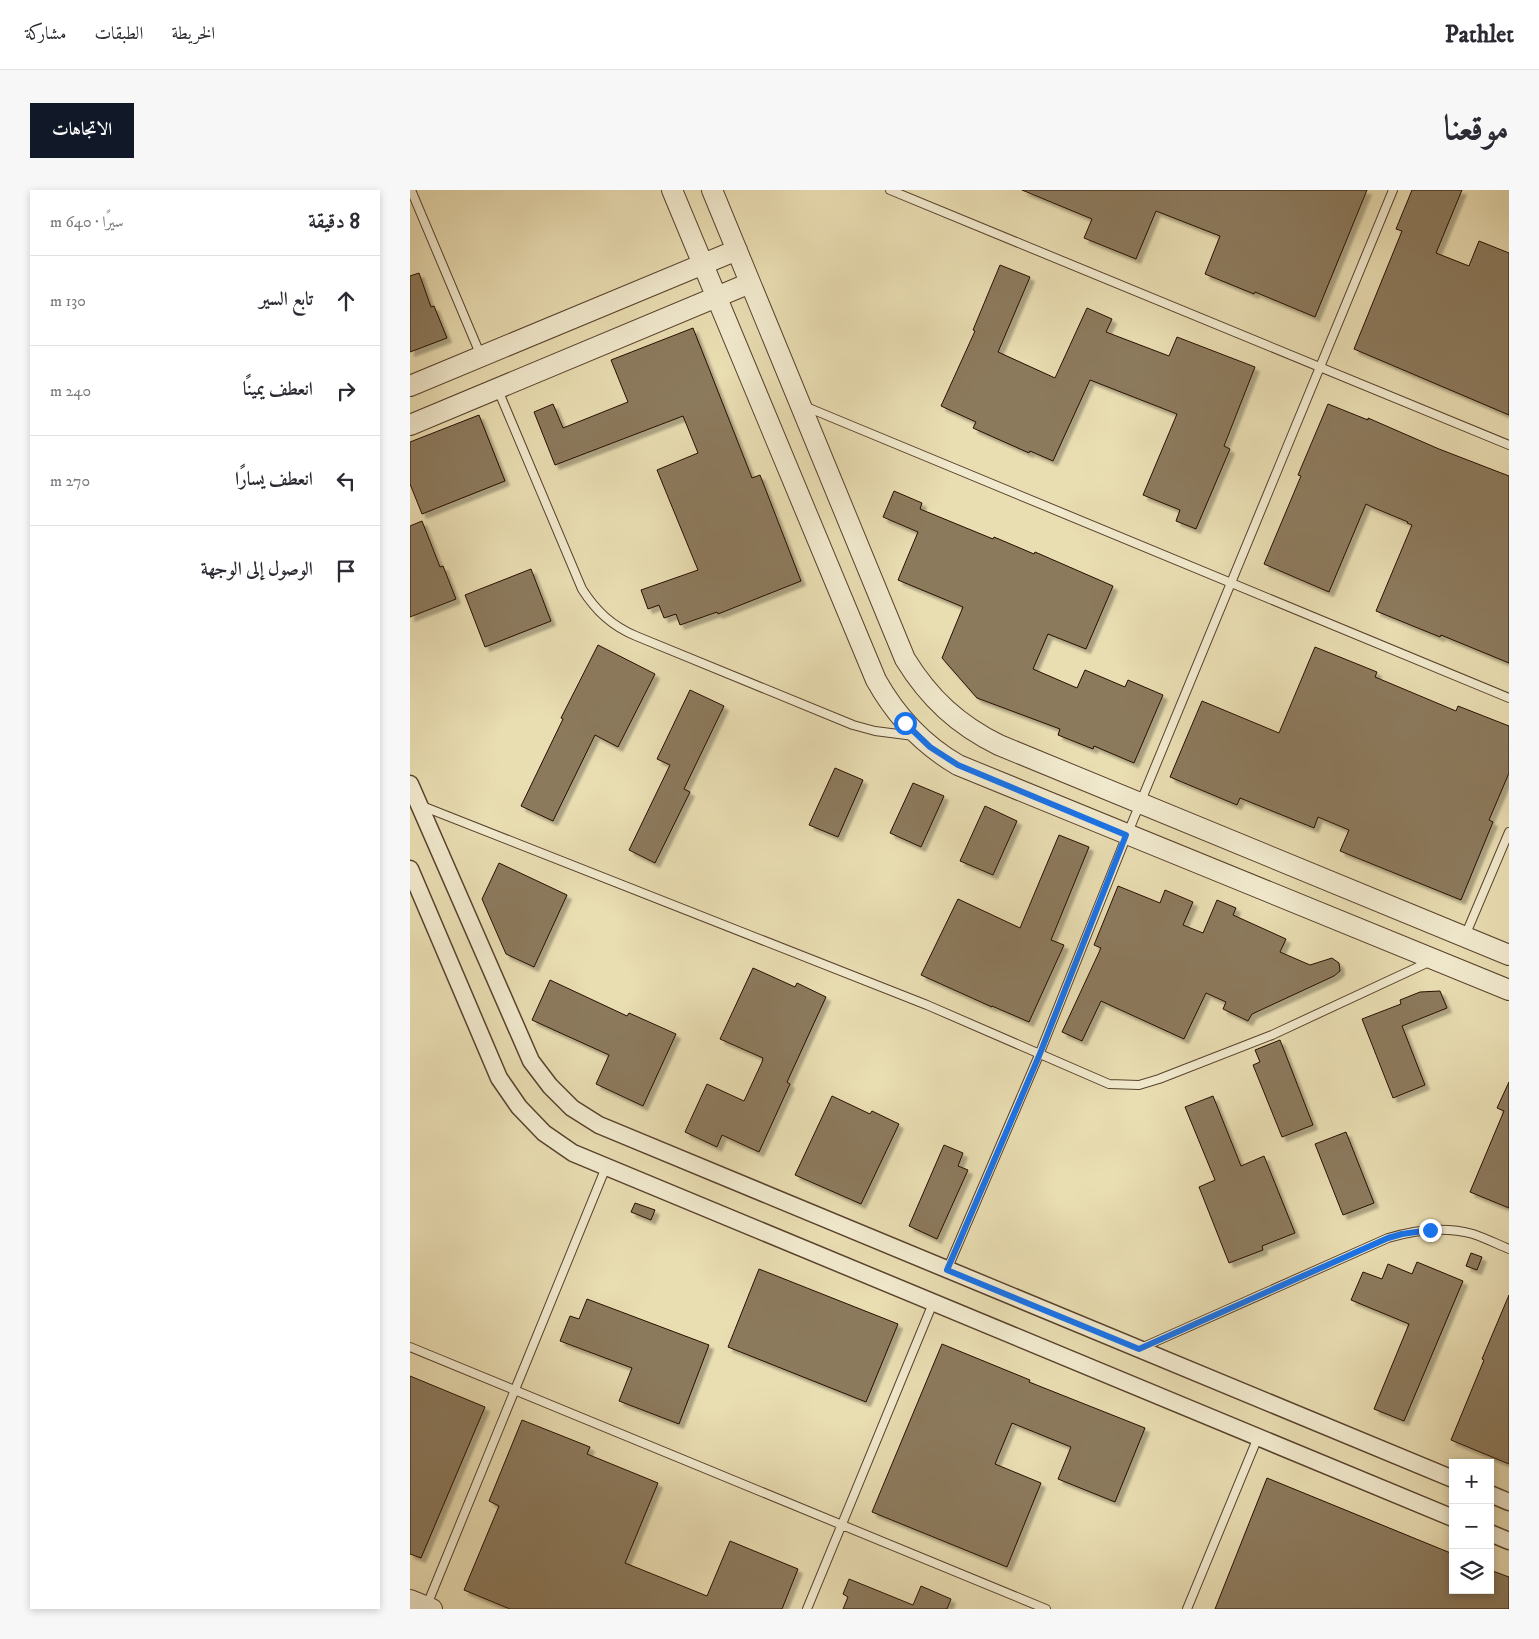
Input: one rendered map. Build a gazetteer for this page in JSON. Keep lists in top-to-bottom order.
{
  "page": {
    "header": "Pathlet",
    "nav": ["الخريطة", "الطبقات", "مشاركة"],
    "title": "موقعنا",
    "buttons": "الاتجاهات",
    "heading": ["8 دقيقة", "سيرًا · 640 m"],
    "list": [
      ["تابع السير", "130 m"],
      ["انعطف يمينًا", "240 m"],
      ["انعطف يسارًا", "270 m"],
      "الوصول إلى الوجهة"
    ],
    "map_buttons": ["+", "−"]
  }
}
